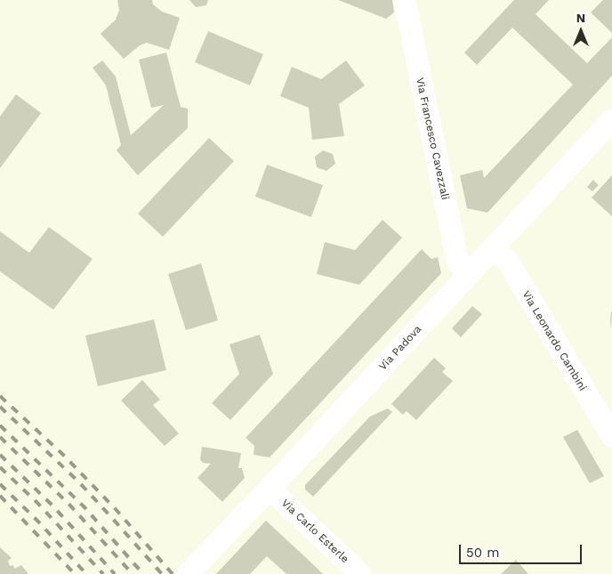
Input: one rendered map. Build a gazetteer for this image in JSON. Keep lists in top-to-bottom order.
{
  "streets": {
    "street": [
      "Via Francesco Cavezzali",
      "Via Leonardo Cambini",
      "Via Padova",
      "Via Carlo Esterle"
    ]
  },
  "crossings": [
    ["Via Francesco Cavezzali", "Via Padova"],
    ["Via Leonardo Cambini", "Via Padova"],
    ["Via Padova", "Via Carlo Esterle"]
  ],
  "scale_bar": "50 m",
  "north": "top"
}
